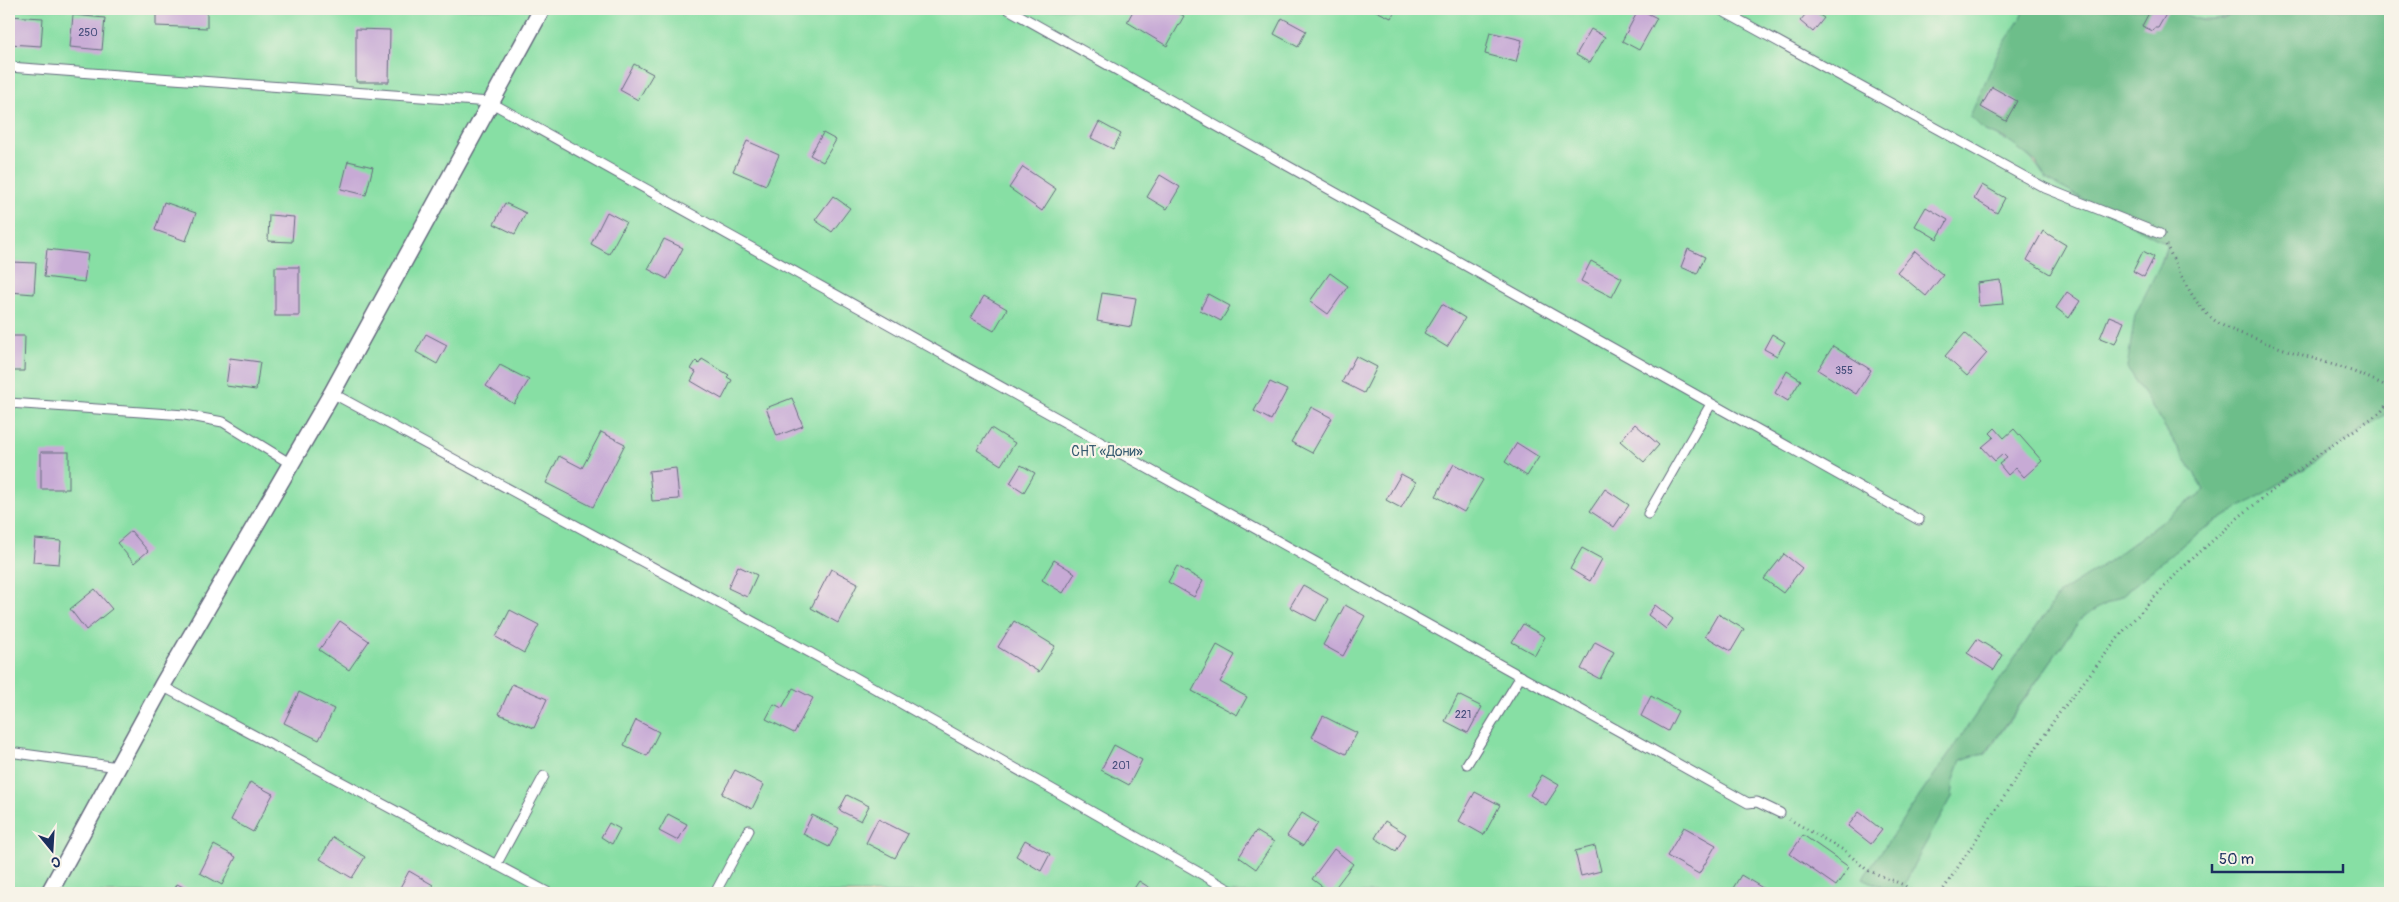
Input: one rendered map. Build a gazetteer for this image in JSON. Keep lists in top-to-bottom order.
{
  "parks": ["СНТ «Дони»"],
  "house_numbers": [
    "250",
    "355",
    "221",
    "201"
  ],
  "scale_bar": "50 m",
  "north": "bottom"
}
